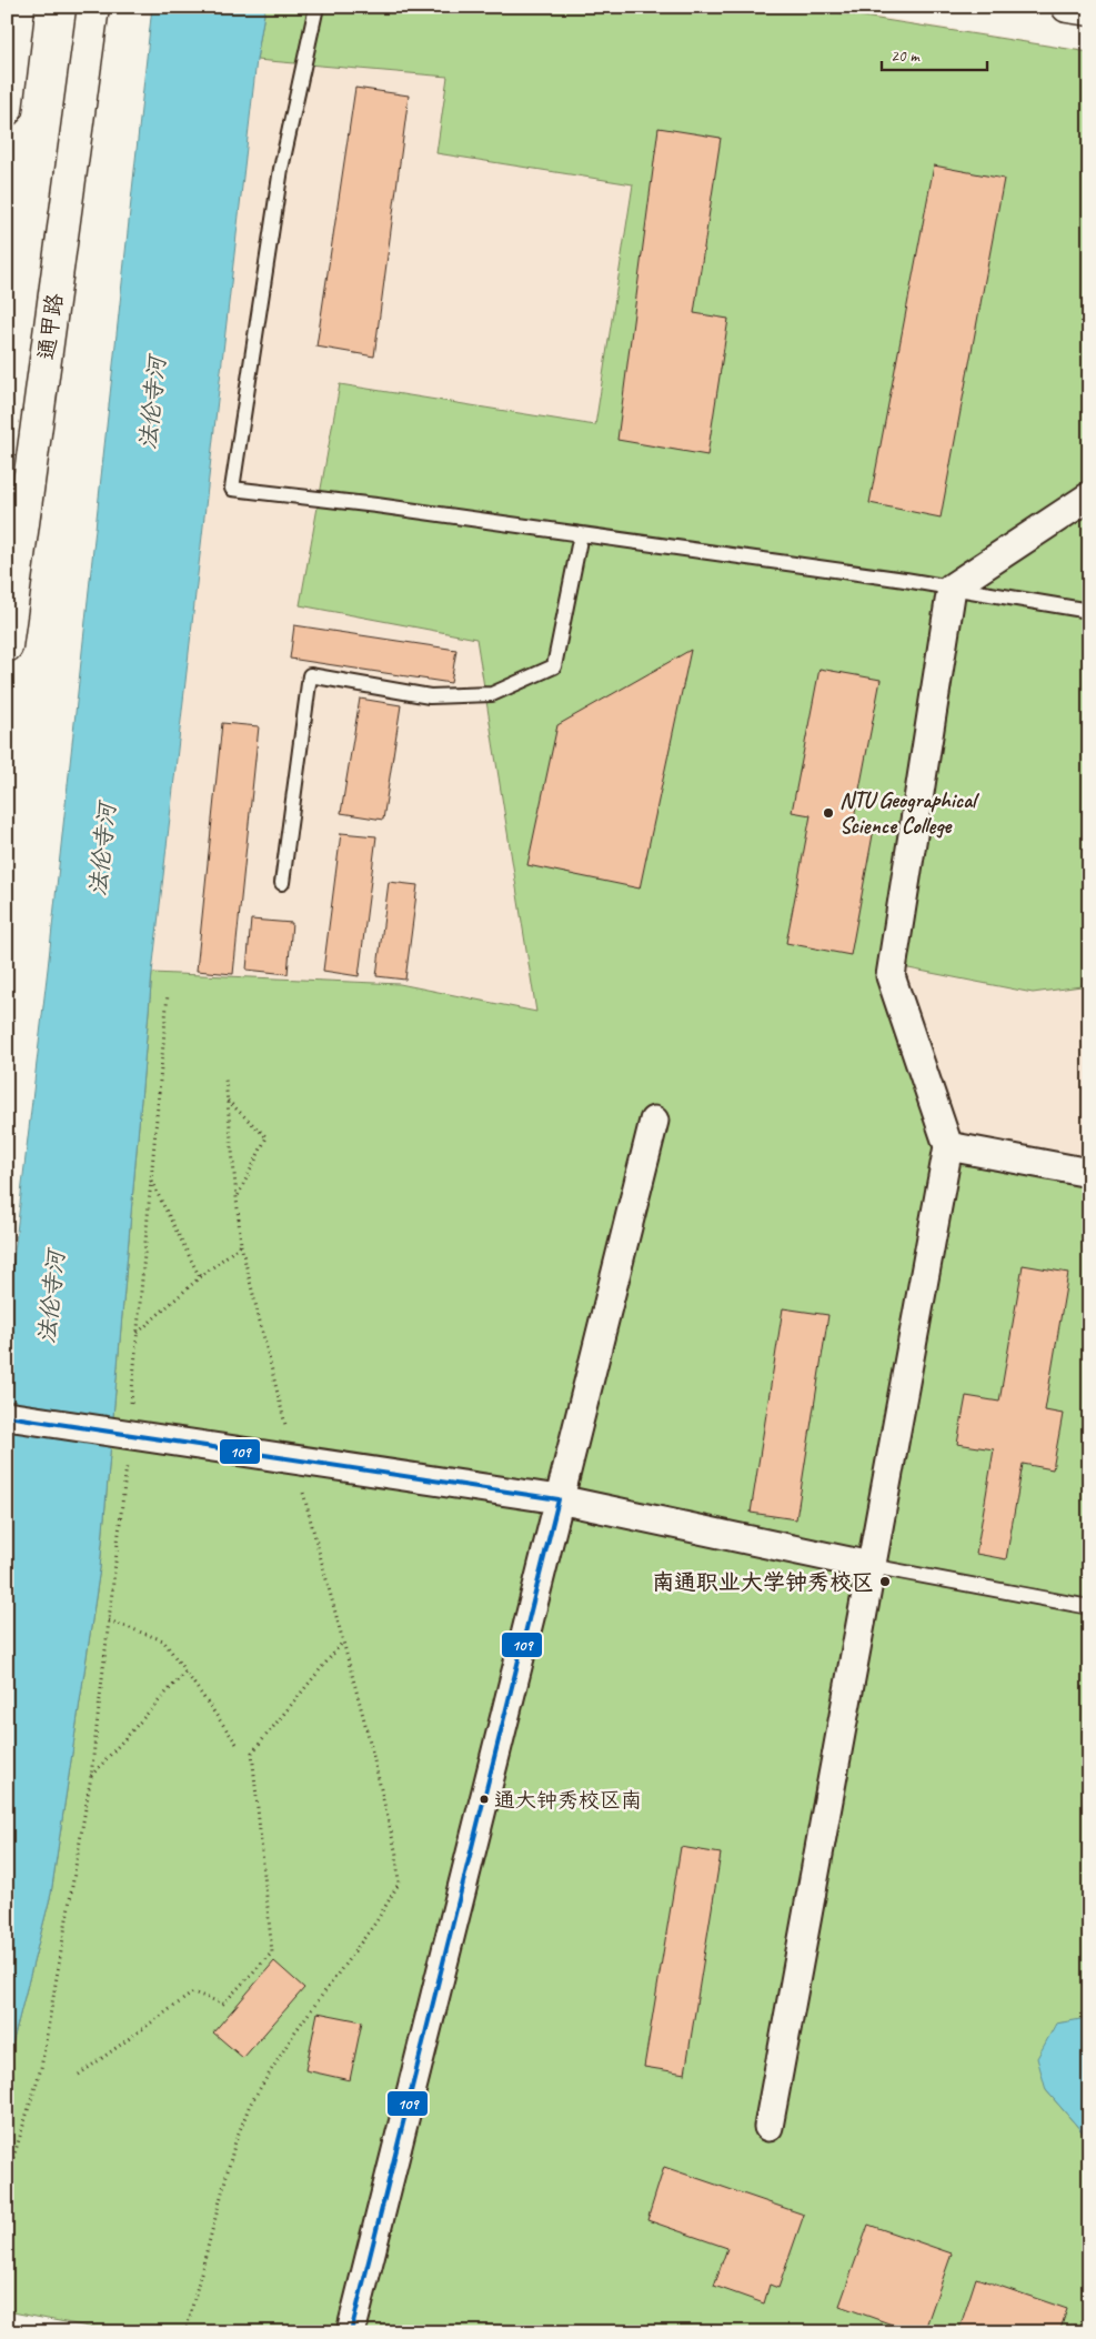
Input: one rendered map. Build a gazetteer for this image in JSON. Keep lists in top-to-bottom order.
{
  "streets": {
    "main road": ["通甲路"]
  },
  "water": ["法伦寺河"],
  "places": ["NTU Geographical Science College", "南通职业大学钟秀校区", "通大钟秀校区南"],
  "lines": ["transit line 109"],
  "scale_bar": "20 m"
}
